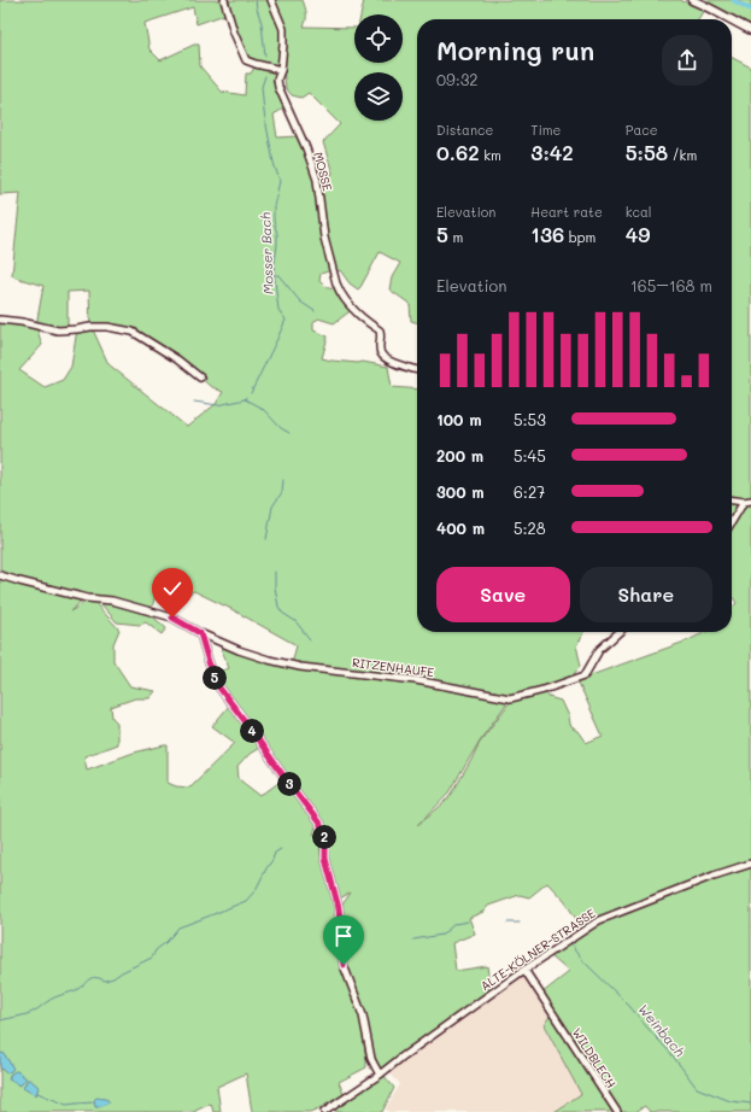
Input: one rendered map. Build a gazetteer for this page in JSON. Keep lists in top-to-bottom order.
{
  "streets": {
    "street": [
      "MOSSE",
      "RITZENHAUFE",
      "ALTE-KÖLNER-STRASSE",
      "WILDBLECH"
    ]
  },
  "crossings": [
    ["ALTE-KÖLNER-STRASSE", "WILDBLECH"]
  ],
  "water": ["Mosser Bach", "Weinbach"],
  "page": {
    "heading": ["Morning run", "09:32"],
    "stats": [
      ["Distance", "0.62 km"],
      ["Time", "3:42"],
      ["Pace", "5:58 /km"],
      ["Elevation", "5 m"],
      ["Heart rate", "136 bpm"],
      ["kcal", "49"]
    ],
    "chart": ["Elevation", "165–168 m"],
    "list": [
      {
        "name": "100 m",
        "note": "5:53"
      },
      {
        "name": "200 m",
        "note": "5:45"
      },
      {
        "name": "300 m",
        "note": "6:27"
      },
      {
        "name": "400 m",
        "note": "5:28"
      }
    ],
    "buttons": ["Save", "Share"],
    "pins": [
      "5",
      "4",
      "3",
      "2"
    ]
  }
}
